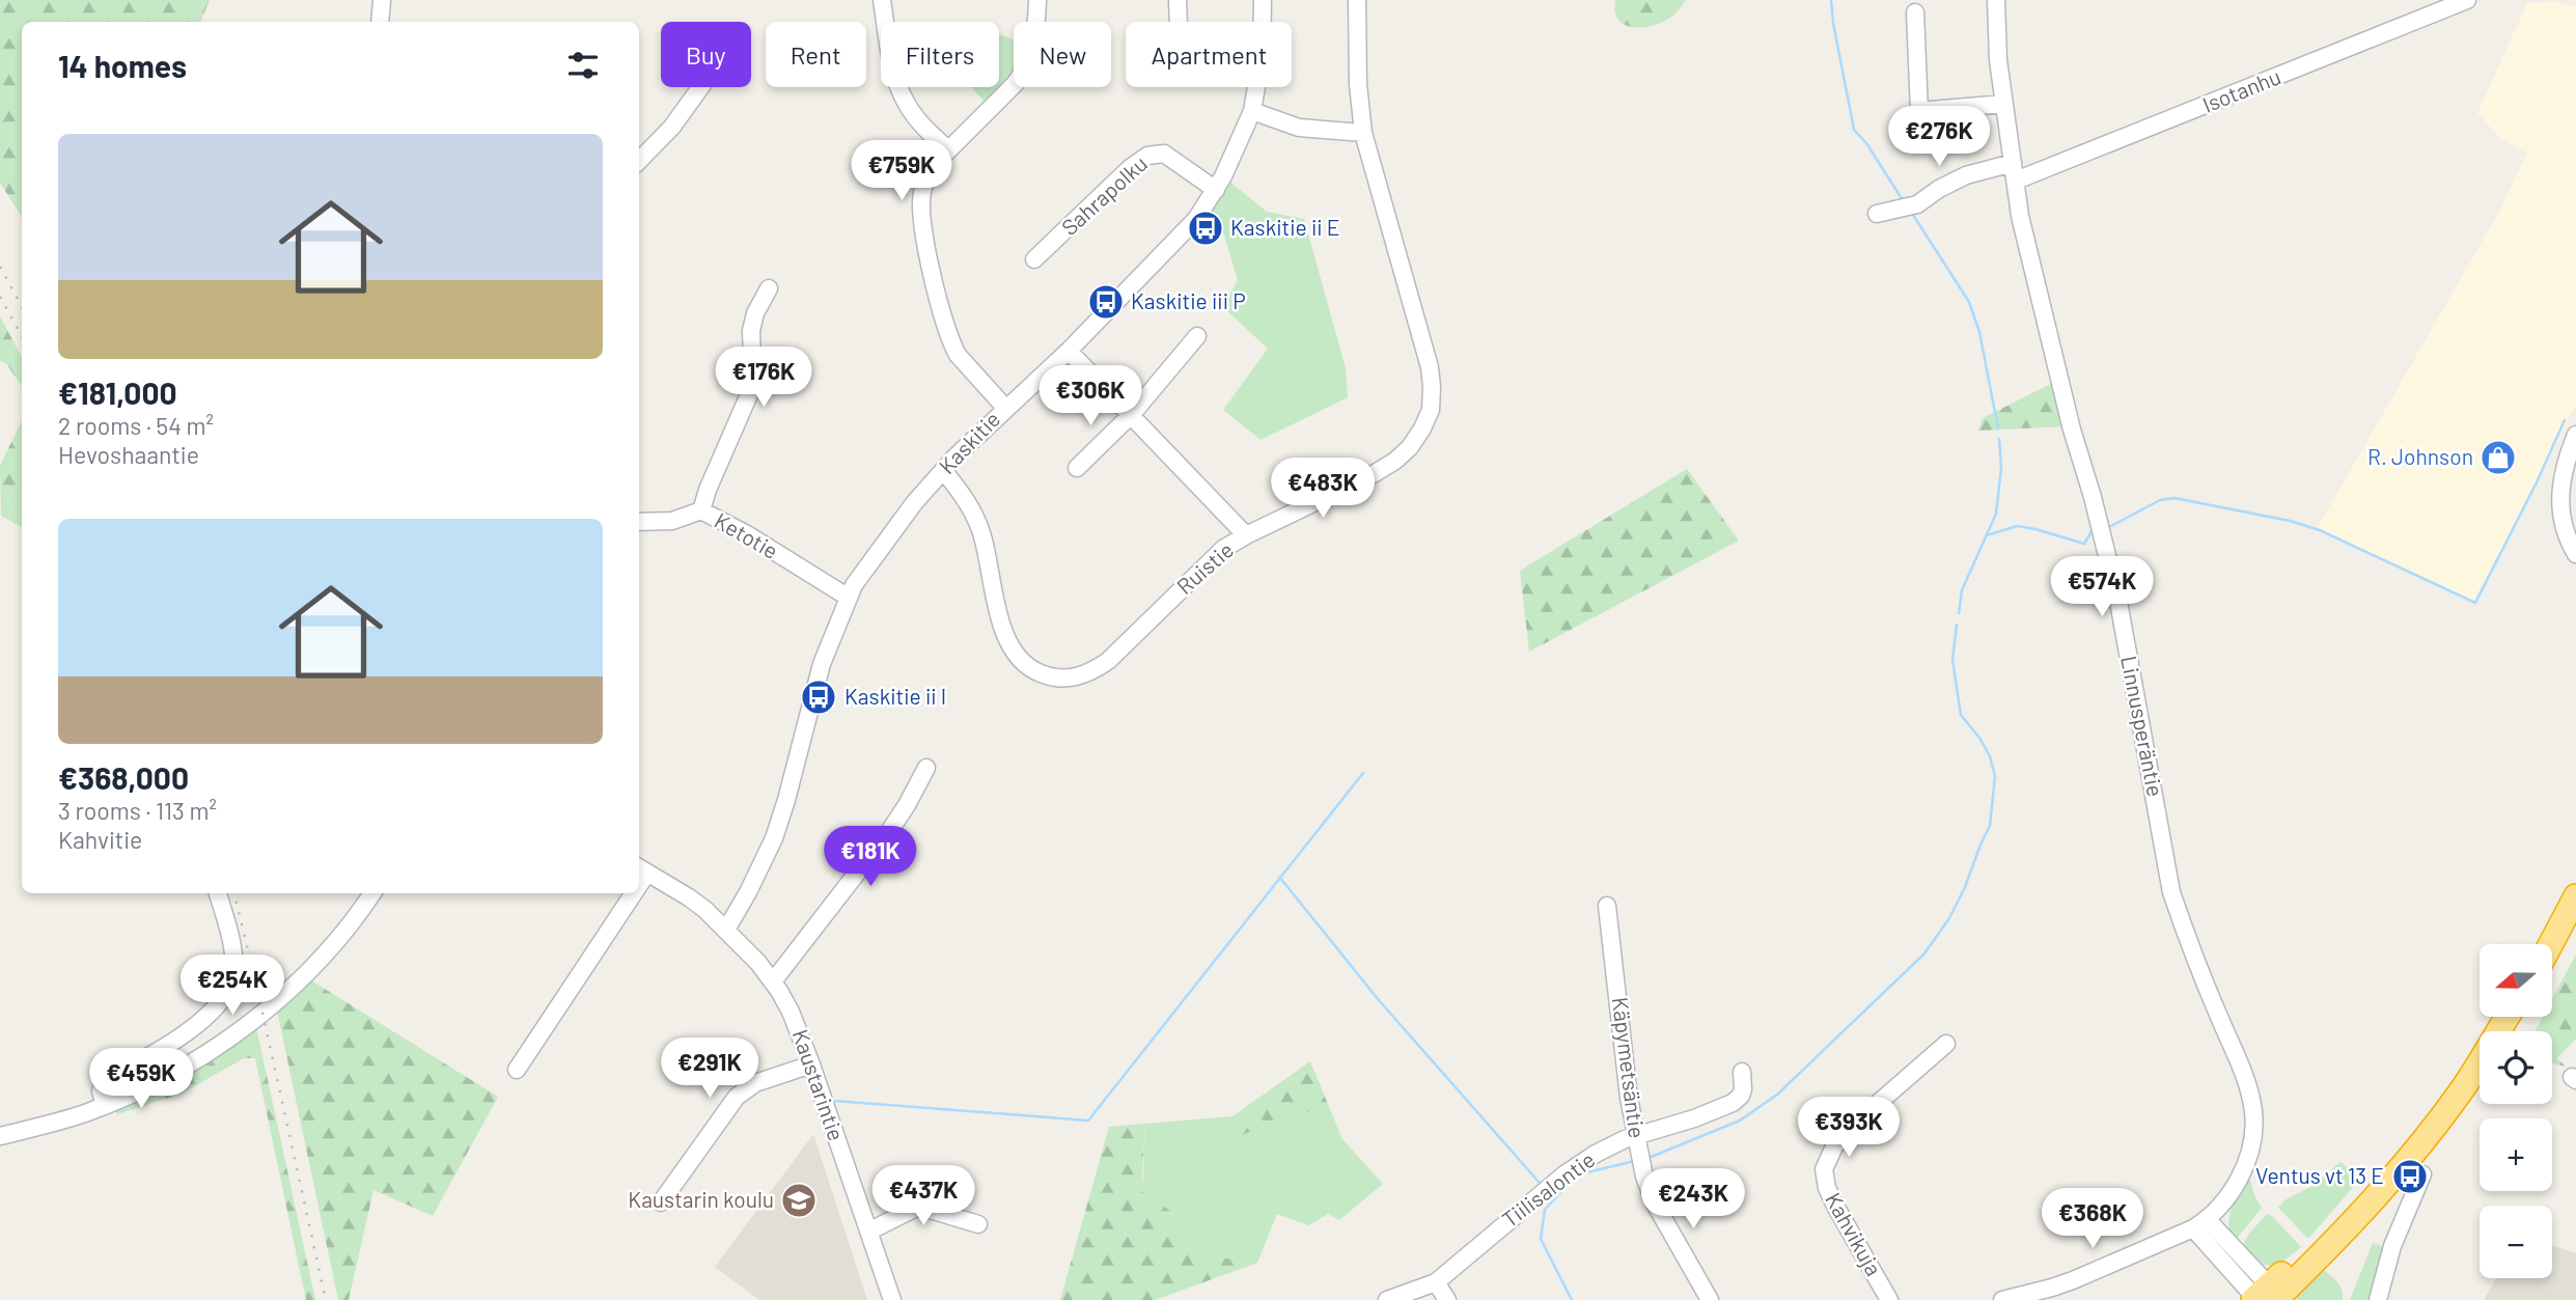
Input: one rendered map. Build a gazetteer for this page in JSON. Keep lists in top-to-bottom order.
{
  "streets": {
    "street": [
      "Isotanhu",
      "Sahrapolku",
      "Kaskitie",
      "Ketotie",
      "Ruistie",
      "Linnusperäntie",
      "Käpymetsäntie",
      "Kaustarintie",
      "Tiilisalontie",
      "Kahvikuja"
    ]
  },
  "crossings": [
    ["Isotanhu", "Linnusperäntie"],
    ["Sahrapolku", "Kaskitie"],
    ["Kaskitie", "Ketotie"],
    ["Kaskitie", "Ruistie"],
    ["Kaskitie", "Kaustarintie"],
    ["Käpymetsäntie", "Tiilisalontie"]
  ],
  "places": {
    "bus stop": [
      "Kaskitie ii E",
      "Kaskitie iii P",
      "Kaskitie ii I",
      "Ventus vt 13 E"
    ],
    "shop": ["R. Johnson"],
    "school or university": ["Kaustarin koulu"]
  },
  "north": "left",
  "page": {
    "chip": [
      "Buy",
      "Rent",
      "Filters",
      "New",
      "Apartment"
    ],
    "heading": "14 homes",
    "price": [
      "€276K",
      "€759K",
      "€176K",
      "€306K",
      "€483K",
      "€574K",
      "€181K",
      "€254K",
      "€291K",
      "€459K",
      "€393K",
      "€437K",
      "€243K",
      "€368K"
    ],
    "list": [
      {
        "name": "€181,000",
        "note": "2 rooms · 54 m² · Hevoshaantie"
      },
      {
        "name": "€368,000",
        "note": "3 rooms · 113 m² · Kahvitie"
      }
    ],
    "map_buttons": ["+", "−"]
  }
}
